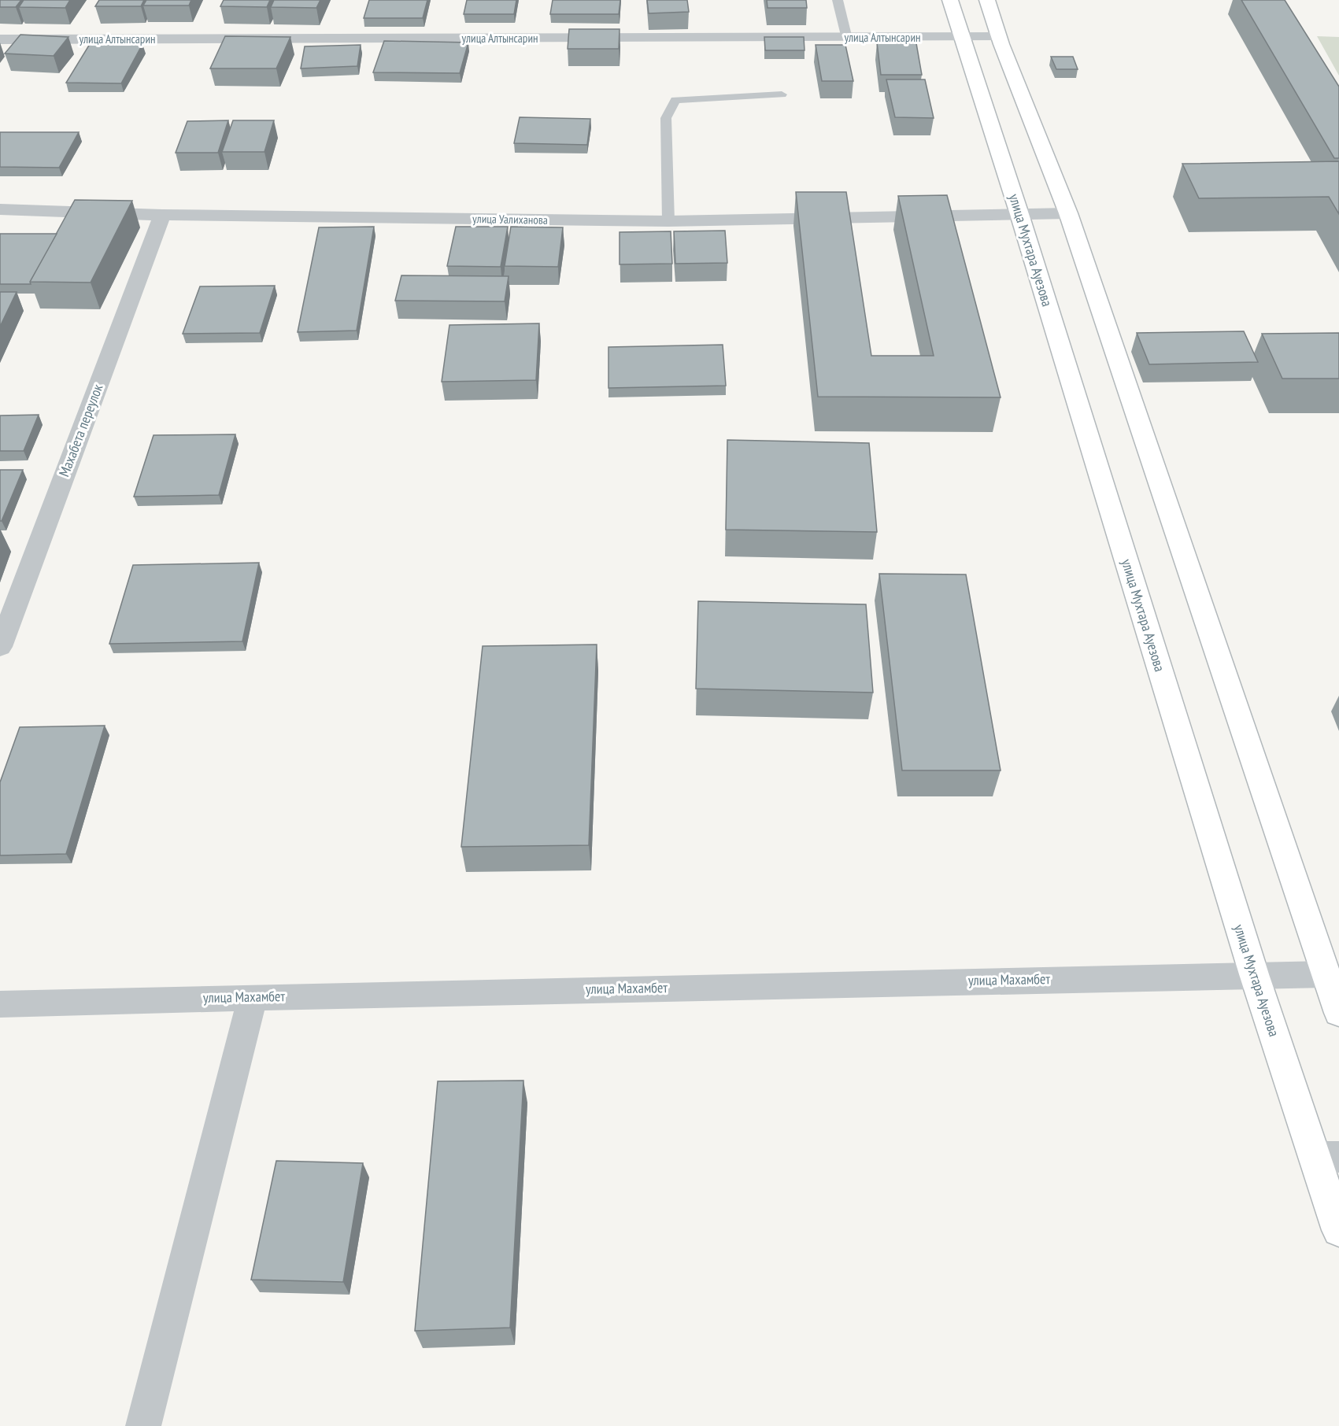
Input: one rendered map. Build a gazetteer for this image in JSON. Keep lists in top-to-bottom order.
{
  "streets": {
    "main road": ["улица Мухтара Ауезова"],
    "street": [
      "улица Алтынсарин",
      "улица Уалиханова",
      "Махабета переулок",
      "улица Махамбет"
    ]
  },
  "crossings": [
    ["улица Алтынсарин", "улица Мухтара Ауезова"],
    ["улица Уалиханова", "улица Мухтара Ауезова"],
    ["улица Уалиханова", "Махабета переулок"],
    ["улица Мухтара Ауезова", "улица Махамбет"]
  ]
}
